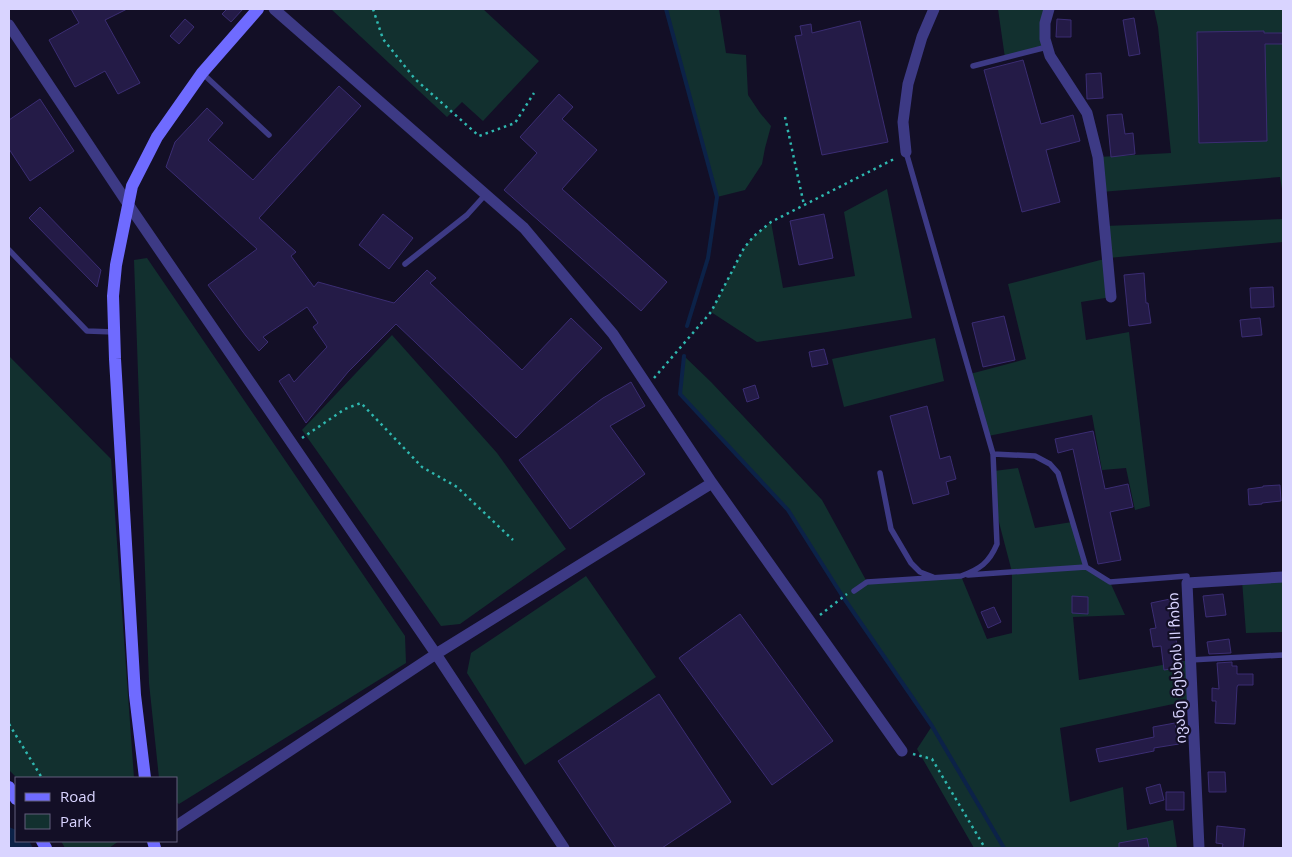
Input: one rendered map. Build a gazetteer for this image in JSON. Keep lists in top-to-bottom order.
{
  "streets": {
    "street": ["ივანე მესხის II ჩიხი"]
  },
  "legend": ["Road", "Park"]
}
